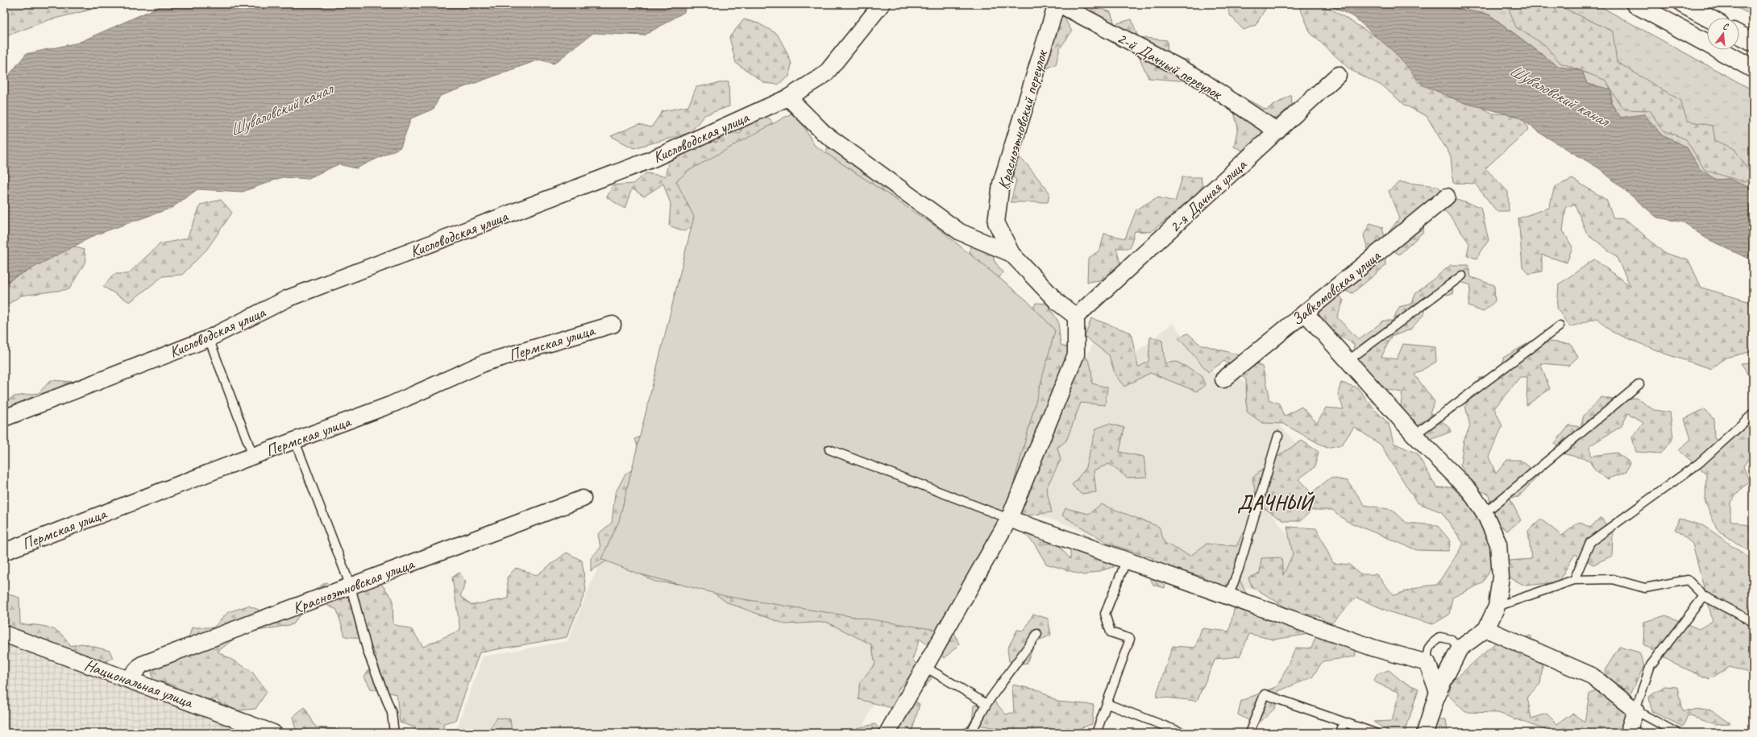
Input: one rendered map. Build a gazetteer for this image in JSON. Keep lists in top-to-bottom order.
{
  "streets": {
    "street": [
      "2-й Дачный переулок",
      "Красноэтновский переулок",
      "Кисловодская улица",
      "2-я Дачная улица",
      "Завкомовская улица",
      "Пермская улица",
      "Красноэтновская улица",
      "Национальная улица"
    ]
  },
  "crossings": [
    ["2-й Дачный переулок", "Красноэтновский переулок"],
    ["2-й Дачный переулок", "2-я Дачная улица"],
    ["Красноэтновская улица", "Национальная улица"]
  ],
  "districts": ["ДАЧНЫЙ"],
  "water": ["Шуваловский канал"],
  "north": "top"
}
